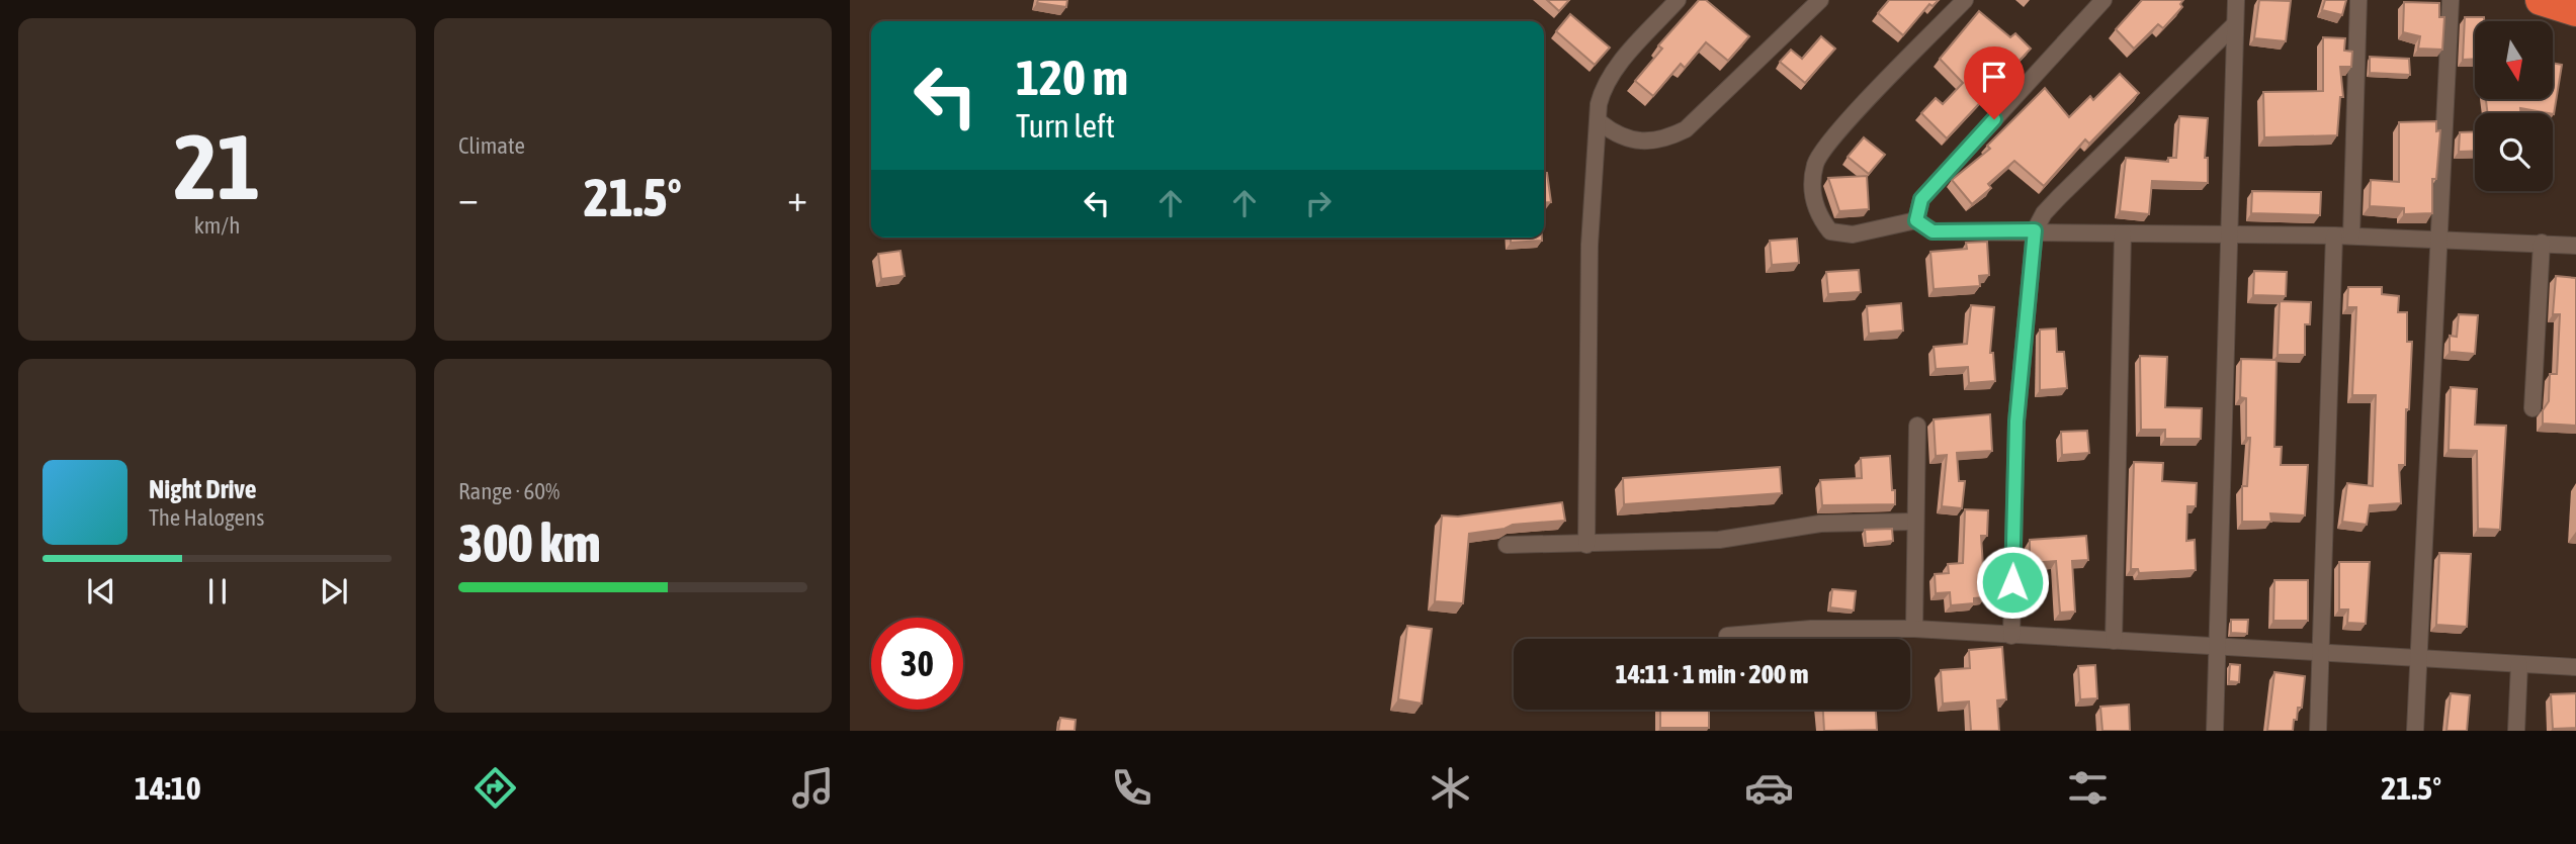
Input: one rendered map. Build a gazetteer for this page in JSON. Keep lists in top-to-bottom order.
{
  "north": "bottom",
  "page": {
    "tile": [
      ["21", "km/h"],
      "Climate",
      ["Range · 60%", "300 km"]
    ],
    "turn": ["120 m", "Turn left"],
    "heat": ["−", "21.5°", "+"],
    "song": ["Night Drive", "The Halogens"],
    "limit": "30",
    "trip": "14:11 · 1 min · 200 m",
    "tabs": ["14:10", "21.5°"]
  }
}
